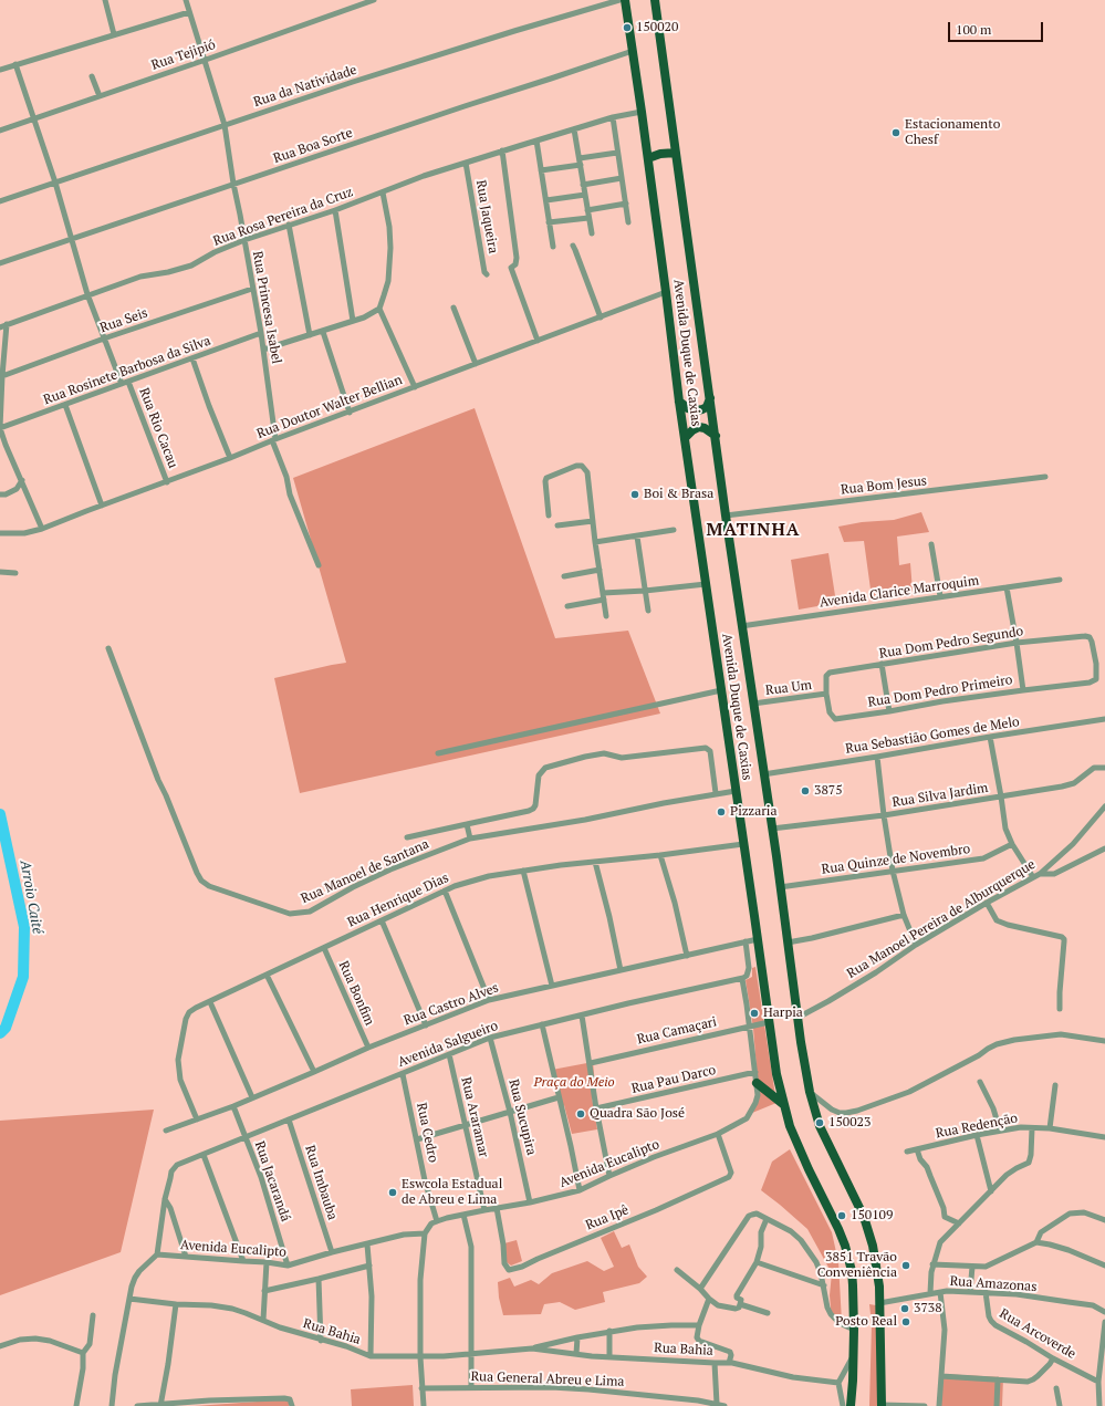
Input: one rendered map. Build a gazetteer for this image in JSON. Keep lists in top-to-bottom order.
{
  "streets": {
    "highway": ["Avenida Duque de Caxias"],
    "street": [
      "Rua Tejipió",
      "Rua da Natividade",
      "Rua Boa Sorte",
      "Rua Rosa Pereira da Cruz",
      "Rua Jaqueira",
      "Rua Princesa Isabel",
      "Rua Seis",
      "Rua Rosinete Barbosa da Silva",
      "Rua Doutor Walter Bellian",
      "Rua Rio Cacau",
      "Rua Bom Jesus",
      "Avenida Clarice Marroquim",
      "Rua Dom Pedro Segundo",
      "Rua Um",
      "Rua Dom Pedro Primeiro",
      "Rua Sebastião Gomes de Melo",
      "Rua Silva Jardim",
      "Rua Quinze de Novembro",
      "Rua Manoel de Santana",
      "Rua Henrique Dias",
      "Rua Manoel Pereira de Alburquerque",
      "Rua Bonfim",
      "Rua Castro Alves",
      "Rua Camaçari",
      "Avenida Salgueiro",
      "Rua Pau Darco",
      "Rua Araramar",
      "Rua Sucupira",
      "Rua Redenção",
      "Rua Cedro",
      "Avenida Eucalipto",
      "Rua Jacarandá",
      "Rua Imbauba",
      "Rua Ipê",
      "Rua Amazonas",
      "Rua Bahia",
      "Rua Arcoverde",
      "Rua General Abreu e Lima"
    ]
  },
  "crossings": [
    ["Rua Tejipió", "Rua Princesa Isabel"],
    ["Rua da Natividade", "Rua Princesa Isabel"],
    ["Rua Boa Sorte", "Rua Princesa Isabel"],
    ["Rua Boa Sorte", "Avenida Duque de Caxias"],
    ["Rua Rosa Pereira da Cruz", "Rua Jaqueira"],
    ["Rua Rosa Pereira da Cruz", "Rua Princesa Isabel"],
    ["Rua Rosa Pereira da Cruz", "Avenida Duque de Caxias"],
    ["Rua Princesa Isabel", "Rua Seis"],
    ["Rua Princesa Isabel", "Rua Rosinete Barbosa da Silva"],
    ["Rua Princesa Isabel", "Rua Doutor Walter Bellian"],
    ["Avenida Duque de Caxias", "Rua Doutor Walter Bellian"],
    ["Avenida Duque de Caxias", "Rua Bom Jesus"],
    ["Avenida Duque de Caxias", "Avenida Clarice Marroquim"],
    ["Avenida Duque de Caxias", "Rua Um"],
    ["Avenida Duque de Caxias", "Rua Sebastião Gomes de Melo"],
    ["Avenida Duque de Caxias", "Rua Silva Jardim"],
    ["Avenida Duque de Caxias", "Rua Quinze de Novembro"],
    ["Avenida Duque de Caxias", "Rua Manoel de Santana"],
    ["Avenida Duque de Caxias", "Rua Henrique Dias"],
    ["Avenida Duque de Caxias", "Rua Manoel Pereira de Alburquerque"],
    ["Avenida Duque de Caxias", "Rua Castro Alves"],
    ["Avenida Duque de Caxias", "Rua Camaçari"],
    ["Avenida Duque de Caxias", "Rua Amazonas"],
    ["Rua Rosinete Barbosa da Silva", "Rua Rio Cacau"],
    ["Rua Doutor Walter Bellian", "Rua Rio Cacau"],
    ["Rua Dom Pedro Segundo", "Rua Dom Pedro Primeiro"],
    ["Rua Um", "Rua Dom Pedro Primeiro"],
    ["Rua Henrique Dias", "Rua Bonfim"],
    ["Rua Henrique Dias", "Rua Castro Alves"],
    ["Rua Bonfim", "Rua Castro Alves"],
    ["Rua Castro Alves", "Rua Jacarandá"],
    ["Rua Camaçari", "Avenida Eucalipto"],
    ["Avenida Salgueiro", "Rua Araramar"],
    ["Avenida Salgueiro", "Rua Sucupira"],
    ["Avenida Salgueiro", "Rua Cedro"],
    ["Avenida Salgueiro", "Avenida Eucalipto"],
    ["Avenida Salgueiro", "Rua Jacarandá"],
    ["Avenida Salgueiro", "Rua Imbauba"],
    ["Rua Pau Darco", "Avenida Eucalipto"],
    ["Rua Araramar", "Avenida Eucalipto"],
    ["Rua Sucupira", "Avenida Eucalipto"],
    ["Rua Cedro", "Avenida Eucalipto"],
    ["Avenida Eucalipto", "Rua Jacarandá"],
    ["Avenida Eucalipto", "Rua Imbauba"],
    ["Avenida Eucalipto", "Rua Ipê"],
    ["Rua Amazonas", "Rua Arcoverde"]
  ],
  "districts": ["MATINHA"],
  "water": ["Arroio Caité"],
  "parks": ["Praça do Meio"],
  "places": [
    "150020",
    "Estacionamento Chesf",
    "Boi & Brasa",
    "3875",
    "Pizzaria",
    "Harpia",
    "Quadra São José",
    "150023",
    "Eswcola Estadual de Abreu e Lima",
    "150109",
    "3851 Travão Conveniência",
    "3738",
    "Posto Real"
  ],
  "scale_bar": "100 m"
}
